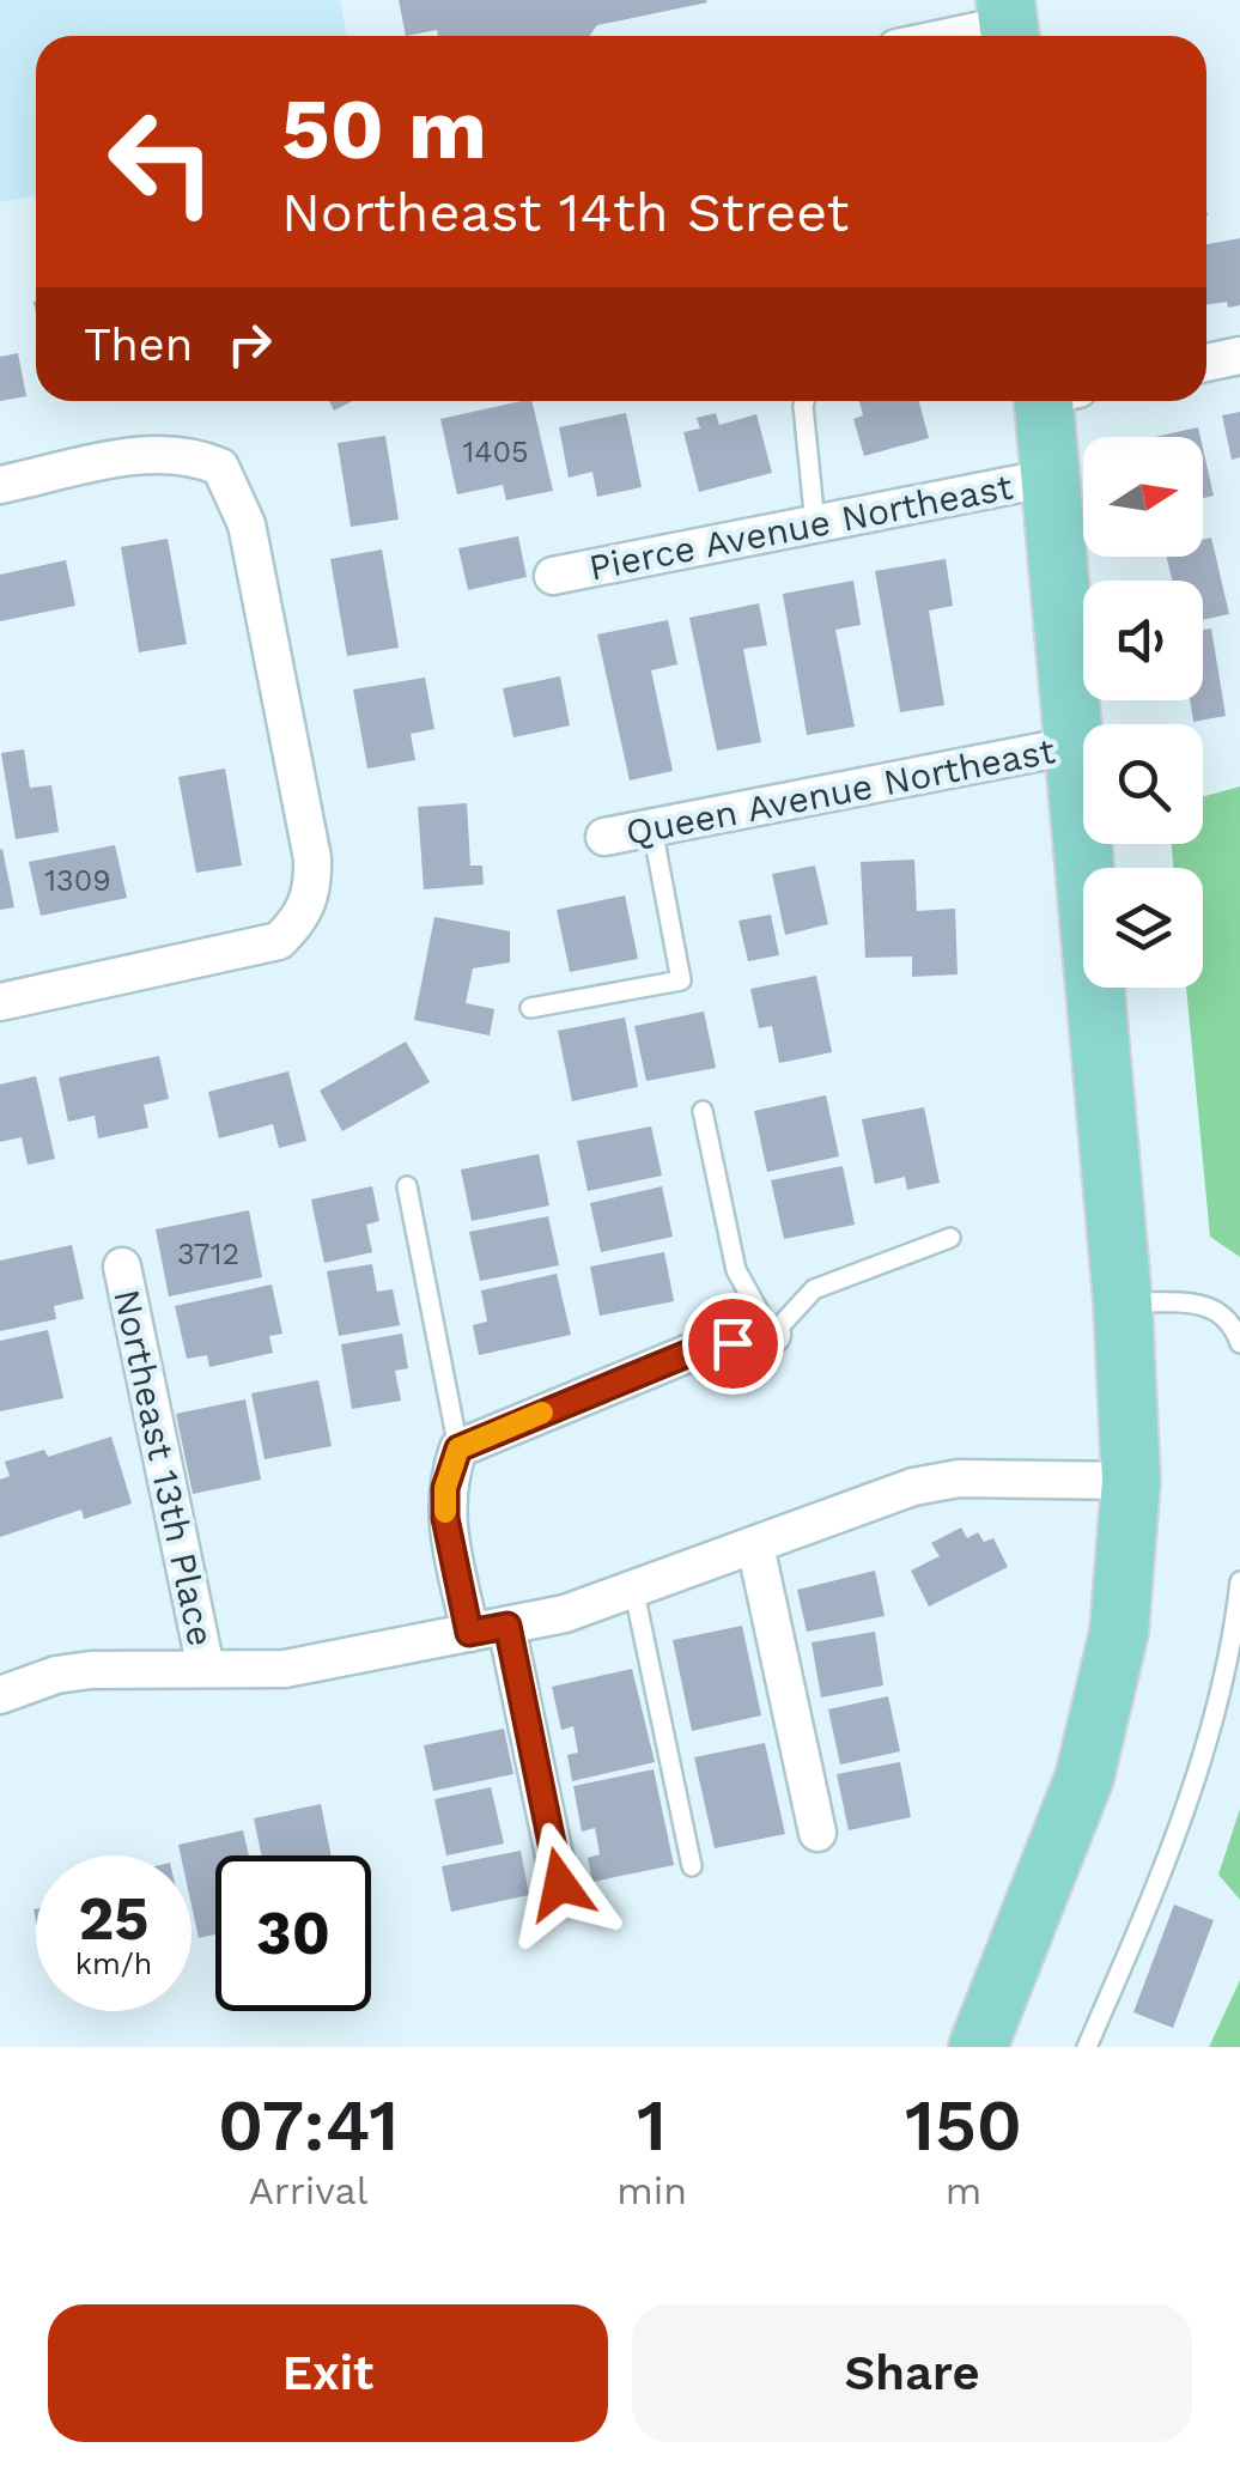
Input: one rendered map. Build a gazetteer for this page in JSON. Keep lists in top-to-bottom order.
{
  "streets": {
    "street": ["Pierce Avenue Northeast", "Queen Avenue Northeast", "Northeast 13th Place"]
  },
  "house_numbers": ["1405", "1309", "3712"],
  "north": "right",
  "page": {
    "turn": ["50 m", "Northeast 14th Street"],
    "then": "Then",
    "speed": "25 km/h",
    "limit": "30",
    "eta": [
      "07:41",
      "Arrival",
      "1",
      "min",
      "150",
      "m"
    ],
    "buttons": ["Exit", "Share"]
  }
}
